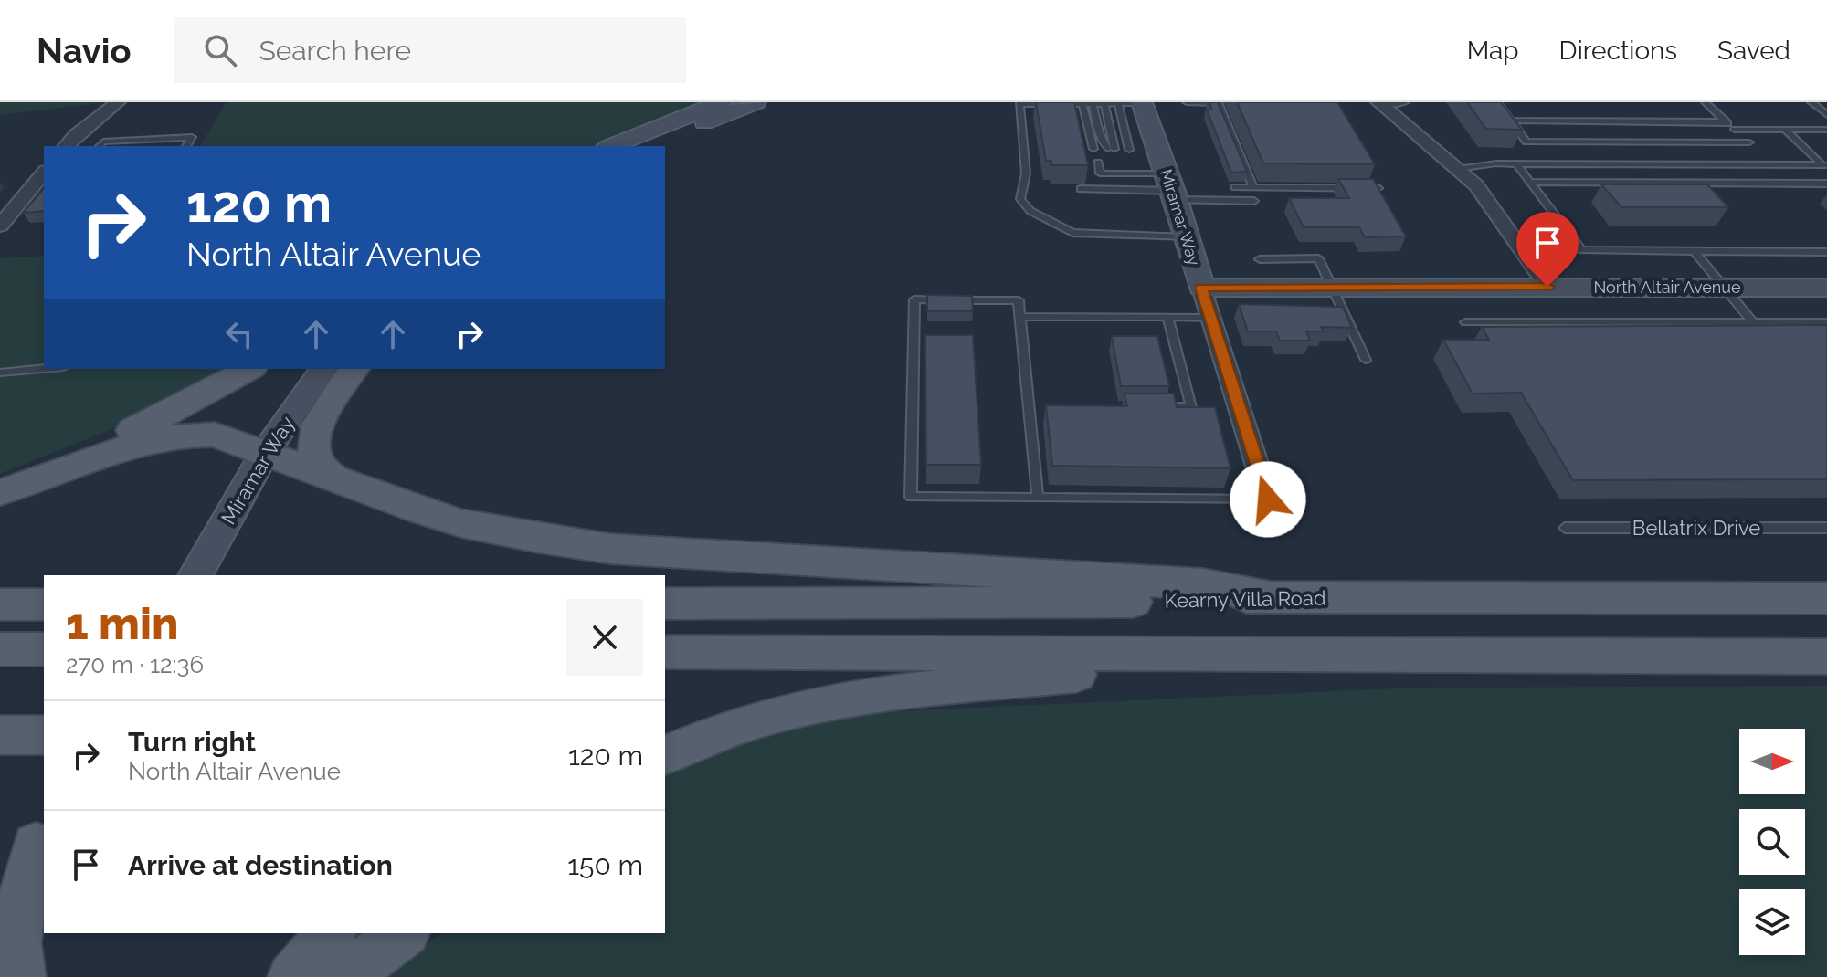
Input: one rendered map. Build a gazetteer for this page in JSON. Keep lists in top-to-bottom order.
{
  "streets": {
    "main road": ["Kearny Villa Road"],
    "street": ["Miramar Way", "North Altair Avenue"],
    "lane": ["Bellatrix Drive"]
  },
  "crossings": [
    ["Miramar Way", "North Altair Avenue"]
  ],
  "north": "right",
  "page": {
    "header": "Navio",
    "search": "Search here",
    "nav": ["Map", "Directions", "Saved"],
    "turn": ["120 m", "North Altair Avenue"],
    "heading": ["1 min", "270 m · 12:36"],
    "list": [
      {
        "name": "Turn right",
        "note": "North Altair Avenue",
        "value": "120 m"
      },
      {
        "name": "Arrive at destination",
        "value": "150 m"
      }
    ]
  }
}
